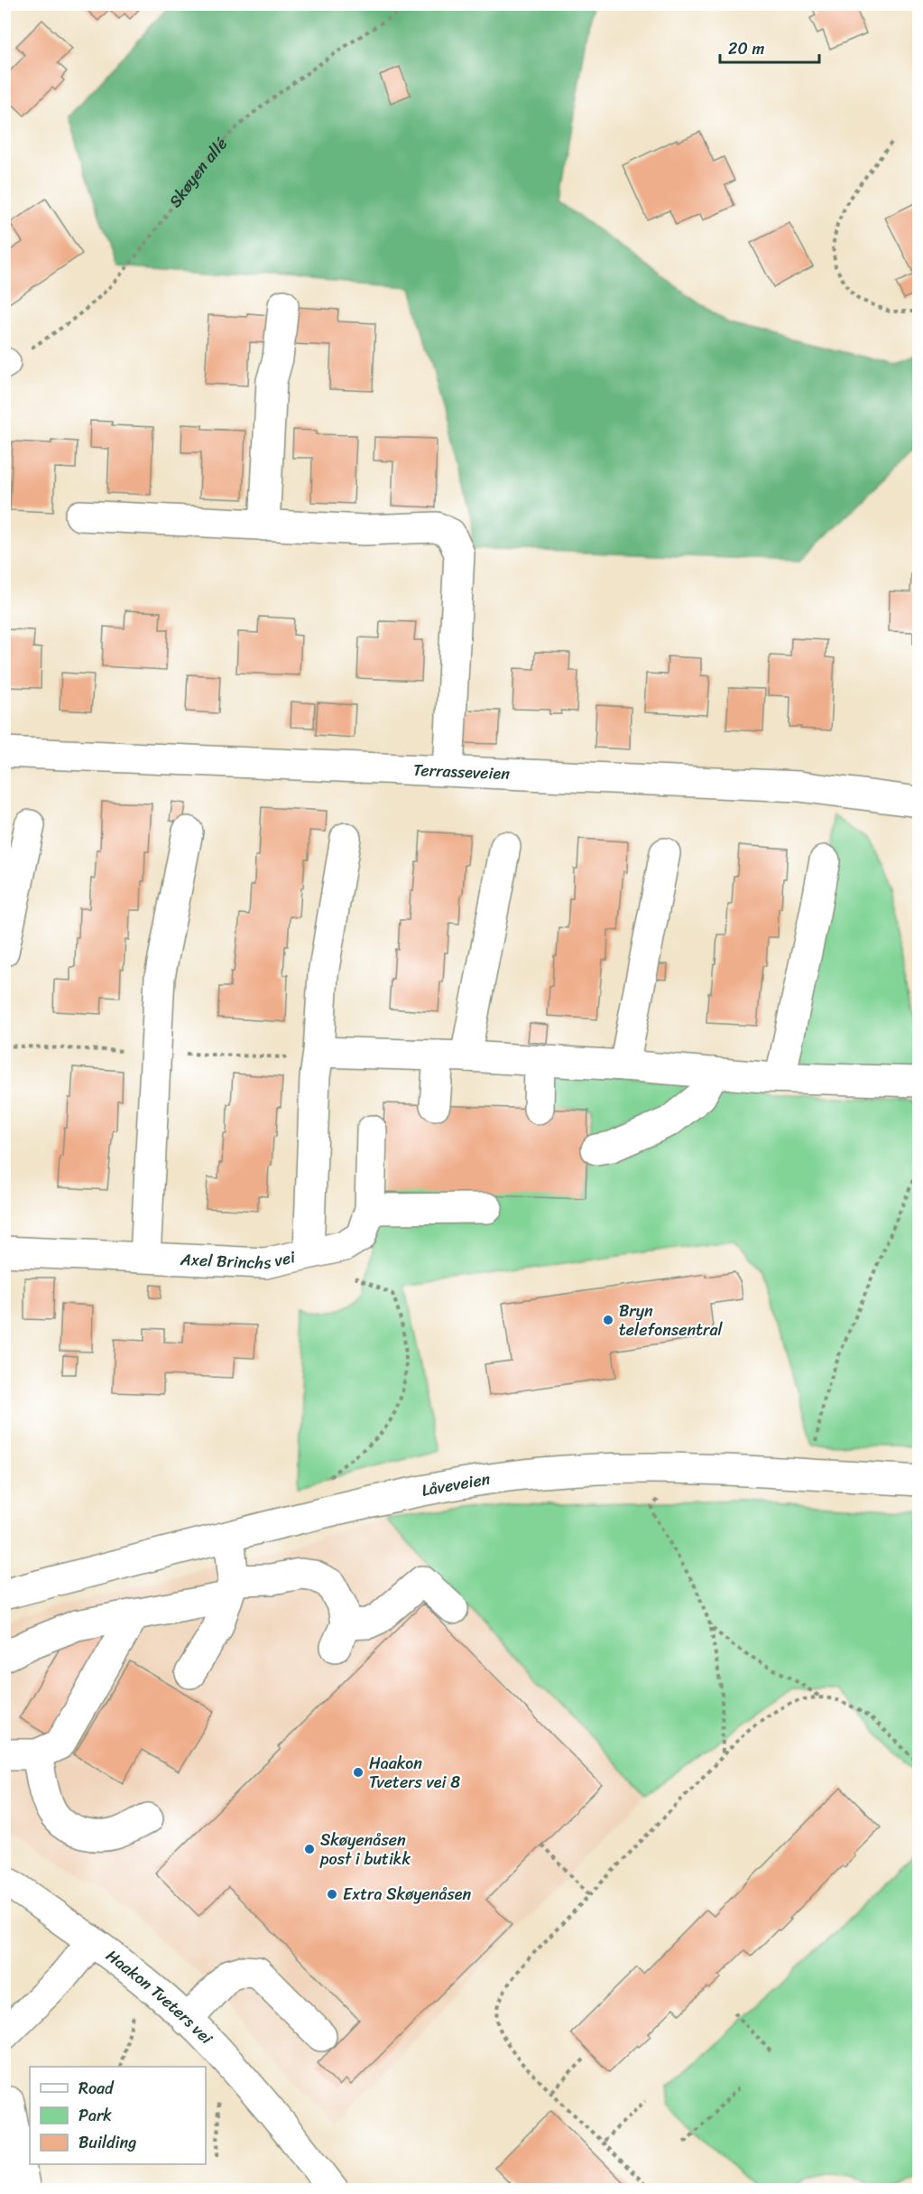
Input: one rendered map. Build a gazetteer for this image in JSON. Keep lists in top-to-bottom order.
{
  "streets": {
    "street": [
      "Terrasseveien",
      "Axel Brinchs vei",
      "Låveveien",
      "Haakon Tveters vei"
    ],
    "path": ["Skøyen allé"]
  },
  "places": [
    "Bryn telefonsentral",
    "Haakon Tveters vei 8",
    "Skøyenåsen post i butikk",
    "Extra Skøyenåsen"
  ],
  "legend": ["Road", "Park", "Building"],
  "scale_bar": "20 m"
}
